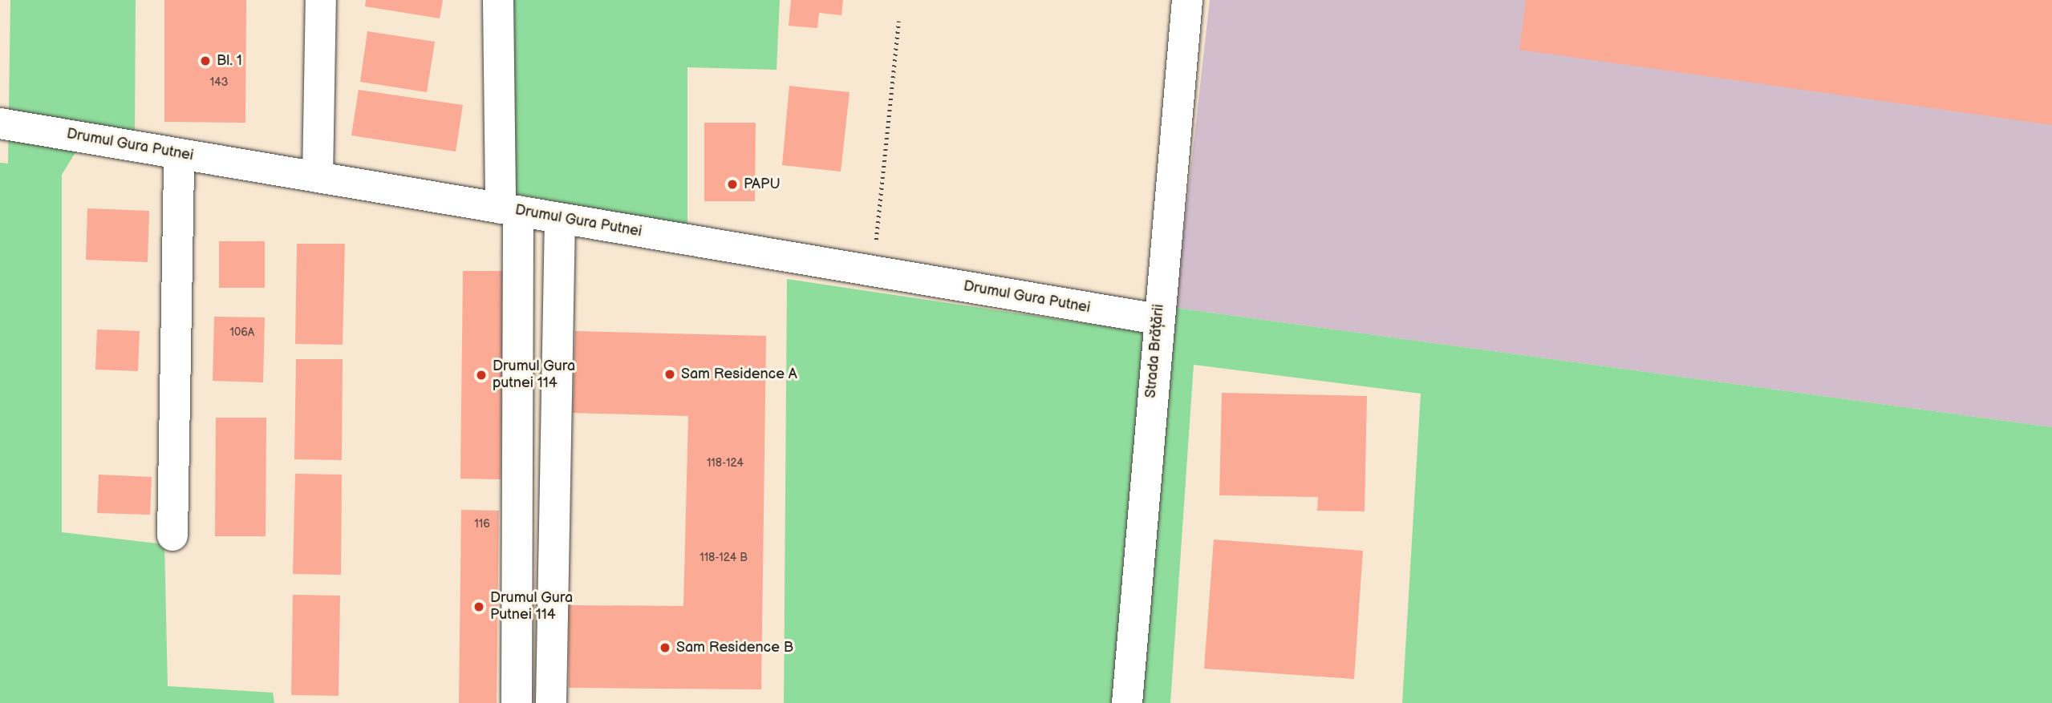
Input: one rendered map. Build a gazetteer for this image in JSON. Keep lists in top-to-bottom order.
{
  "streets": {
    "street": ["Drumul Gura Putnei", "Strada Brățării"]
  },
  "crossings": [
    ["Drumul Gura Putnei", "Strada Brățării"]
  ],
  "places": [
    "Bl. 1",
    "PAPU",
    "Sam Residence A",
    "Drumul Gura putnei 114",
    "Drumul Gura Putnei 114",
    "Sam Residence B"
  ],
  "house_numbers": [
    "143",
    "106A",
    "118-124",
    "116",
    "118-124 B"
  ]
}
